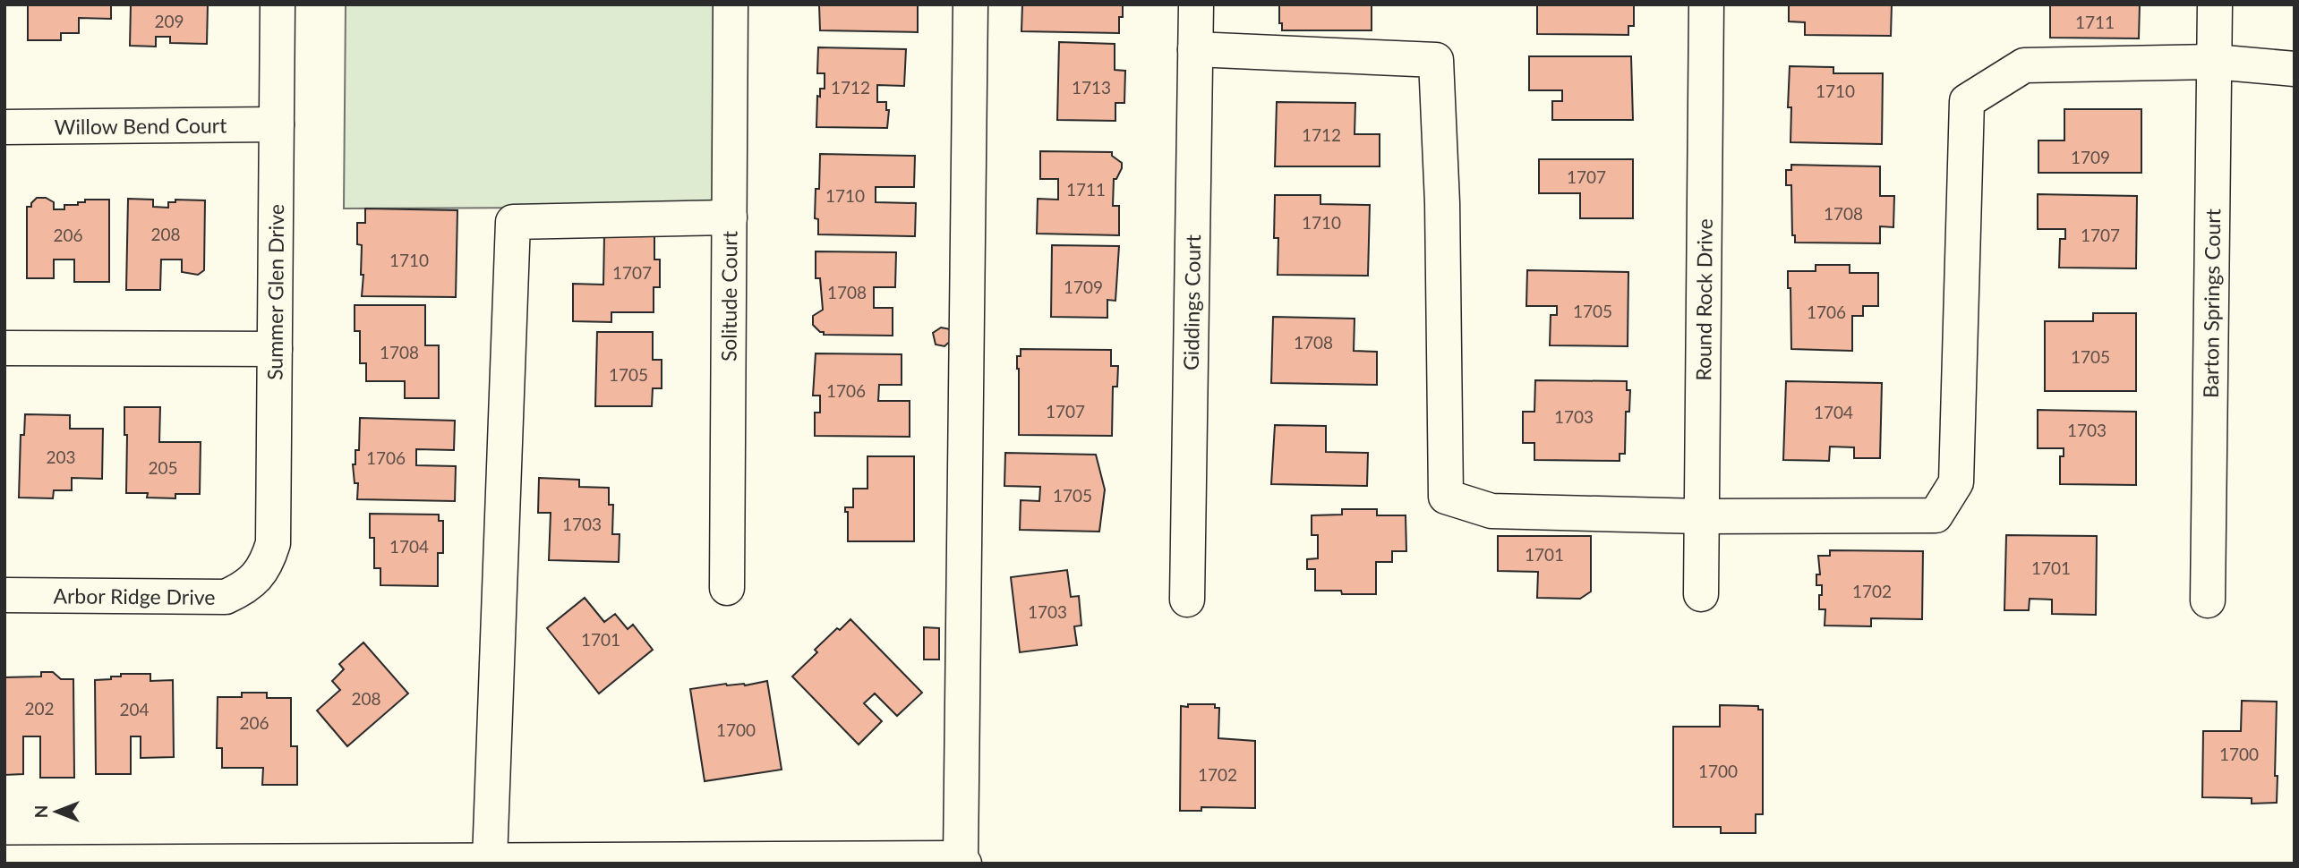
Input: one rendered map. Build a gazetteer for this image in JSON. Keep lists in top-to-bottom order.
{
  "streets": {
    "street": [
      "Willow Bend Court",
      "Summer Glen Drive",
      "Solitude Court",
      "Round Rock Drive",
      "Giddings Court",
      "Barton Springs Court",
      "Arbor Ridge Drive"
    ]
  },
  "crossings": [
    ["Willow Bend Court", "Summer Glen Drive"],
    ["Summer Glen Drive", "Arbor Ridge Drive"]
  ],
  "house_numbers": [
    "209",
    "1711",
    "1712",
    "1713",
    "1710",
    "1712",
    "1709",
    "1707",
    "1711",
    "1710",
    "1708",
    "1710",
    "208",
    "206",
    "1707",
    "1710",
    "1707",
    "1709",
    "1708",
    "1705",
    "1706",
    "1708",
    "1708",
    "1705",
    "1705",
    "1706",
    "1707",
    "1704",
    "1703",
    "1703",
    "203",
    "1706",
    "205",
    "1705",
    "1703",
    "1704",
    "1701",
    "1701",
    "1702",
    "1703",
    "1701",
    "208",
    "202",
    "204",
    "206",
    "1700",
    "1700",
    "1700",
    "1702"
  ],
  "north": "left"
}
